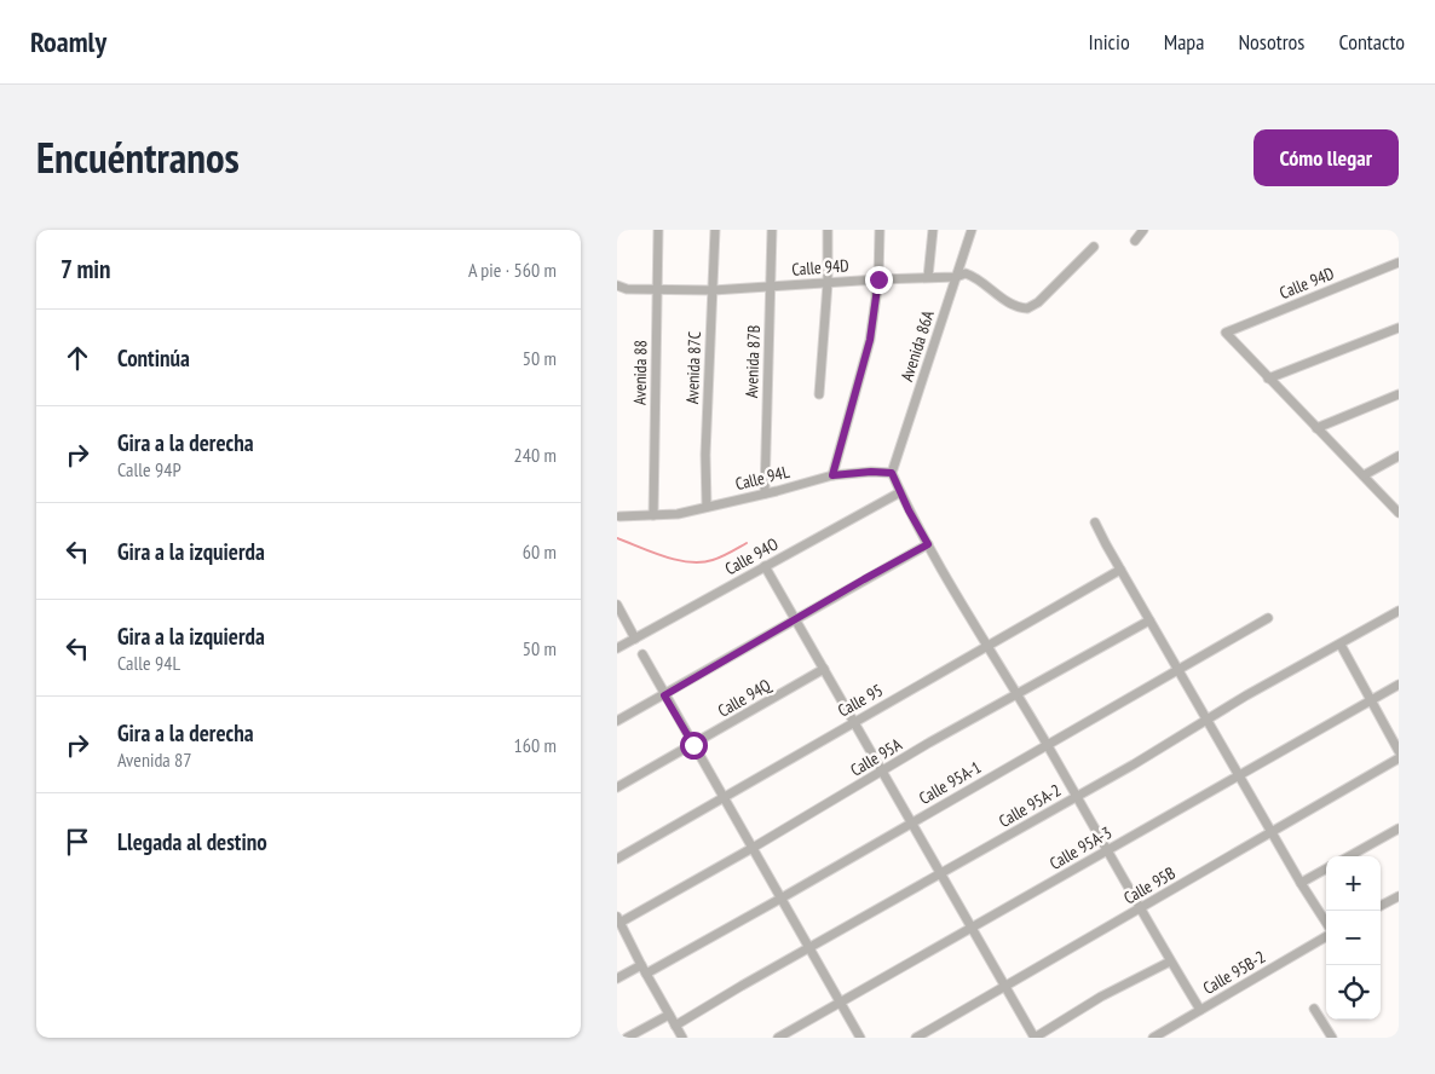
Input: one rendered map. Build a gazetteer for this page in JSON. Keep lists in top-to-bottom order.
{
  "streets": {
    "street": [
      "Calle 94D",
      "Avenida 86A",
      "Avenida 87B",
      "Avenida 87C",
      "Avenida 88",
      "Calle 94L",
      "Calle 94O",
      "Calle 94Q",
      "Calle 95",
      "Calle 95A",
      "Calle 95A-1",
      "Calle 95A-2",
      "Calle 95A-3",
      "Calle 95B",
      "Calle 95B-2"
    ]
  },
  "crossings": [
    ["Calle 94D", "Avenida 86A"],
    ["Calle 94D", "Avenida 87B"],
    ["Calle 94D", "Avenida 87C"],
    ["Calle 94D", "Avenida 88"],
    ["Avenida 86A", "Calle 94L"],
    ["Avenida 87B", "Calle 94L"],
    ["Avenida 87C", "Calle 94L"],
    ["Avenida 88", "Calle 94L"]
  ],
  "page": {
    "header": "Roamly",
    "nav": [
      "Inicio",
      "Mapa",
      "Nosotros",
      "Contacto"
    ],
    "title": "Encuéntranos",
    "buttons": "Cómo llegar",
    "heading": ["7 min", "A pie · 560 m"],
    "list": [
      ["Continúa", "50 m"],
      ["Gira a la derecha", "Calle 94P", "240 m"],
      ["Gira a la izquierda", "60 m"],
      ["Gira a la izquierda", "Calle 94L", "50 m"],
      ["Gira a la derecha", "Avenida 87", "160 m"],
      "Llegada al destino"
    ],
    "map_buttons": ["+", "−"]
  }
}
